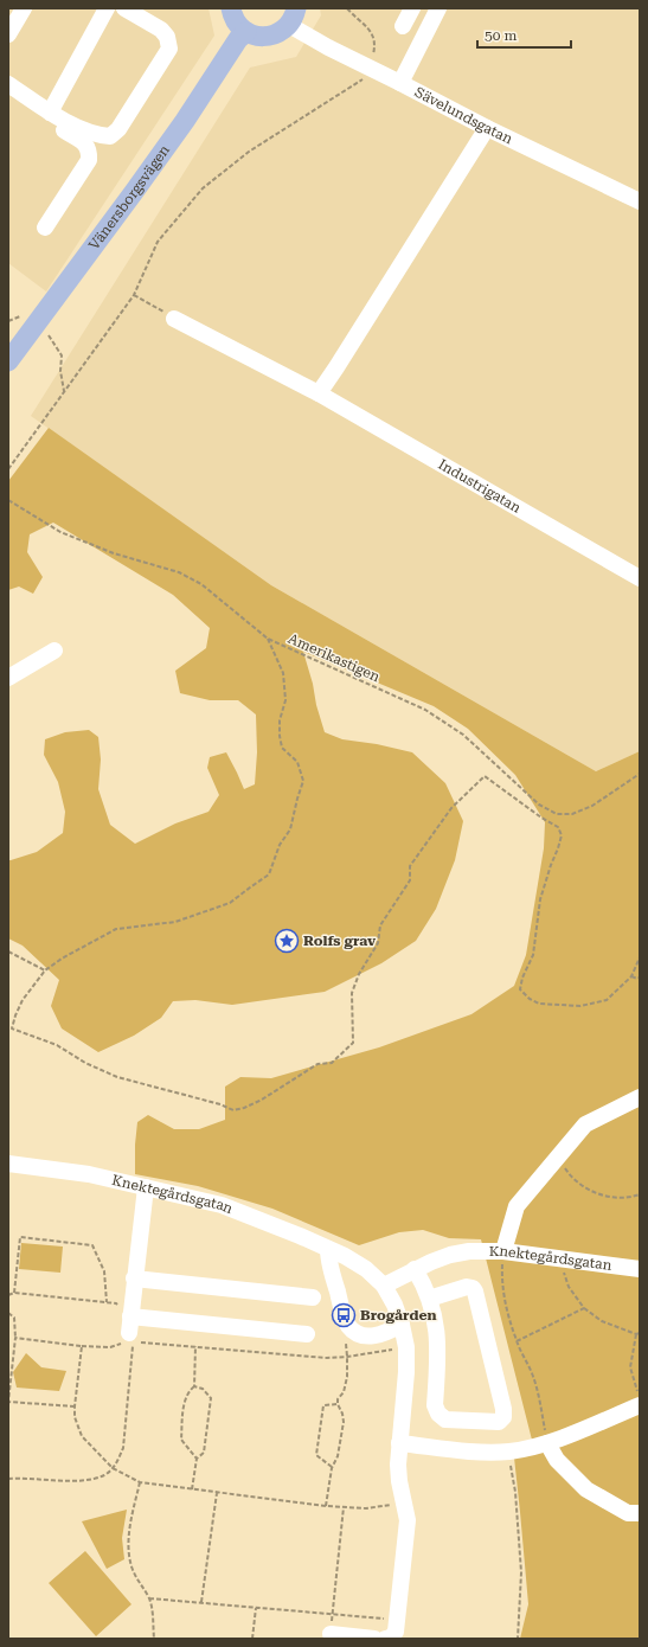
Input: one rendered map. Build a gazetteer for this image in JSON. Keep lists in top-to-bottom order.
{
  "streets": {
    "main road": ["Vänersborgsvägen"],
    "street": ["Sävelundsgatan", "Industrigatan", "Knektegårdsgatan"],
    "path": ["Amerikastigen"]
  },
  "places": {
    "place": ["Rolfs grav"],
    "bus stop": ["Brogården"]
  },
  "scale_bar": "50 m"
}
